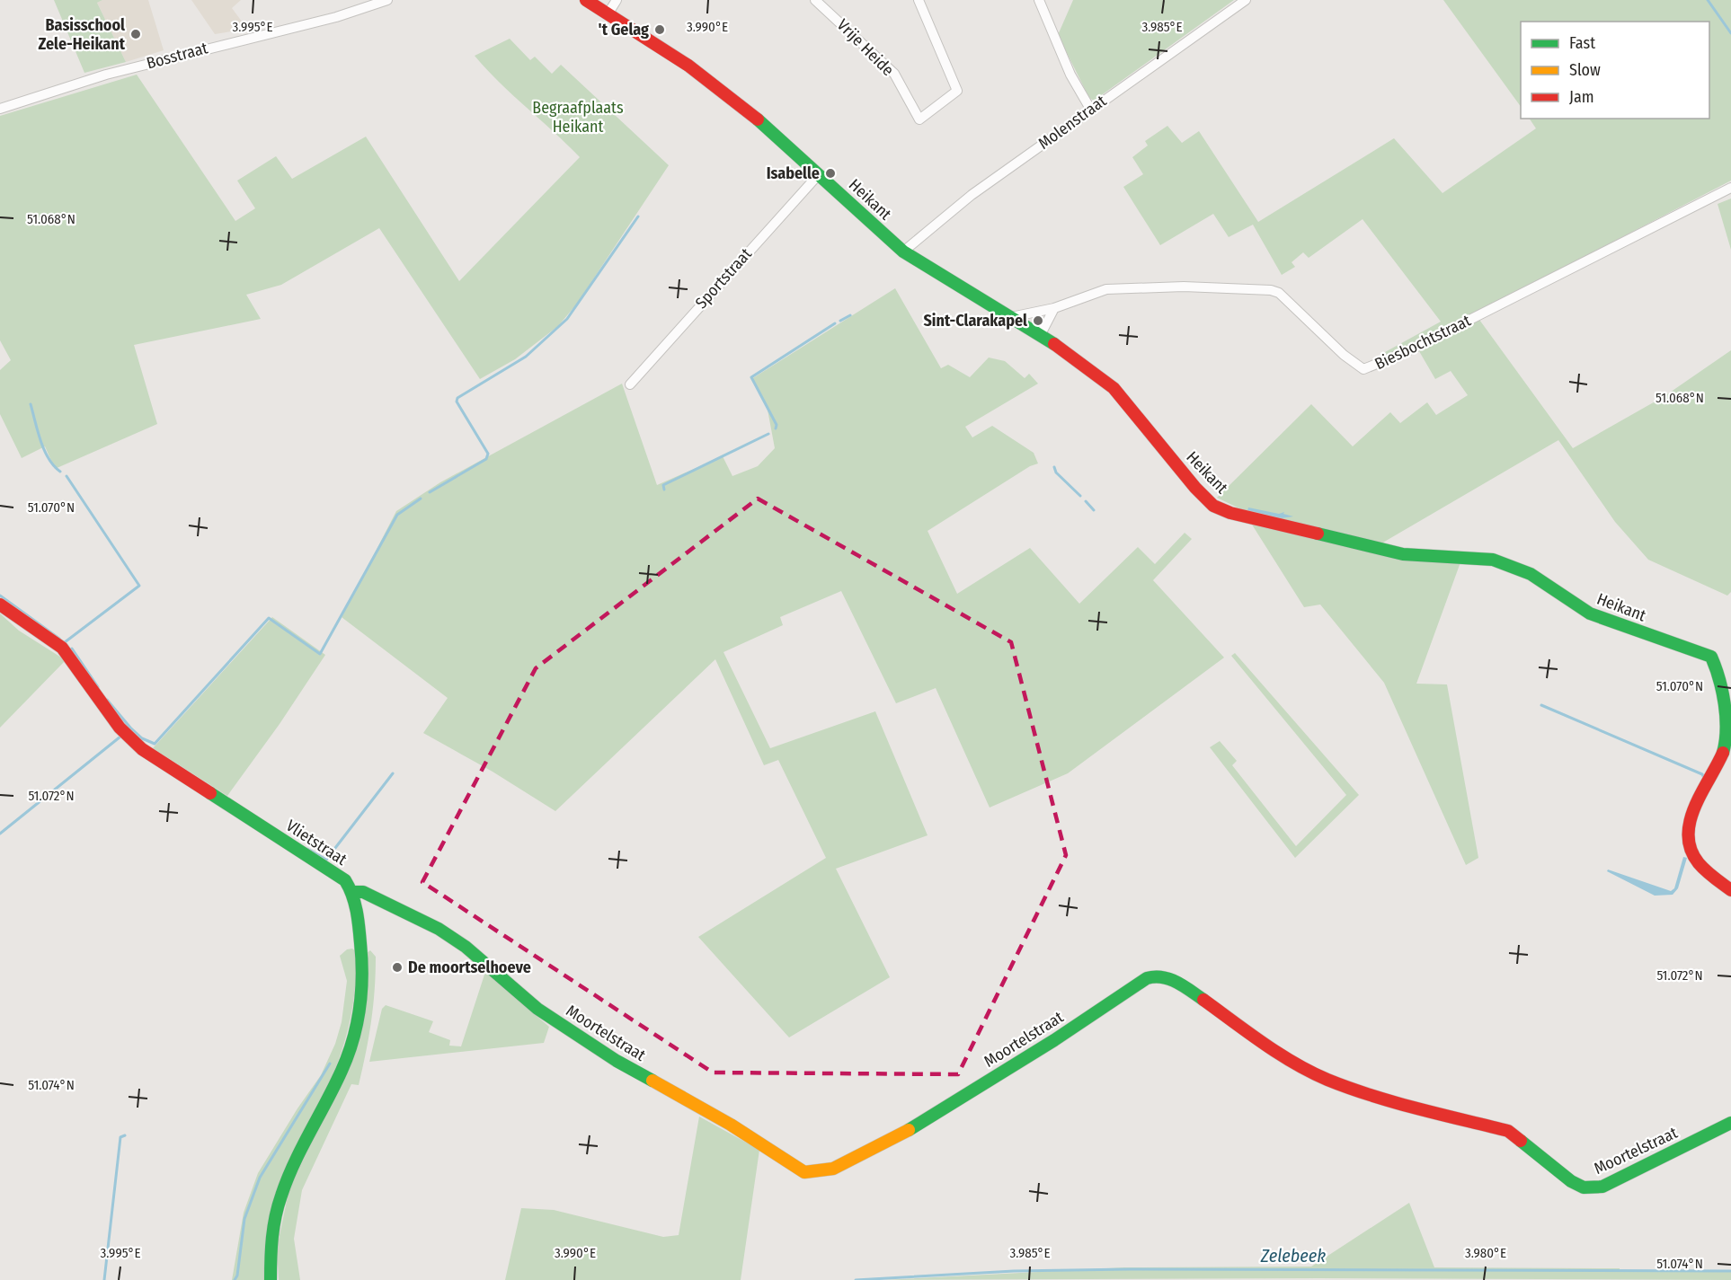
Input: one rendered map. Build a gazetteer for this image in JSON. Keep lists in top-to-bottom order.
{
  "streets": {
    "street": [
      "Vrije Heide",
      "Bosstraat",
      "Molenstraat",
      "Heikant",
      "Sportstraat",
      "Biesbochtstraat",
      "Vlietstraat",
      "Moortelstraat"
    ]
  },
  "crossings": [
    ["Molenstraat", "Heikant"],
    ["Heikant", "Sportstraat"],
    ["Heikant", "Biesbochtstraat"],
    ["Vlietstraat", "Moortelstraat"]
  ],
  "water": ["Zelebeek"],
  "parks": ["Begraafplaats Heikant"],
  "places": [
    "'t Gelag",
    "Basisschool Zele-Heikant",
    "Isabelle",
    "Sint-Clarakapel",
    "De moortselhoeve"
  ],
  "legend": ["Fast", "Slow", "Jam"],
  "coordinates": [
    "3.995°E",
    "3.990°E",
    "3.985°E",
    "51.068°N",
    "51.070°N",
    "51.072°N",
    "51.074°N",
    "3.980°E"
  ]
}
